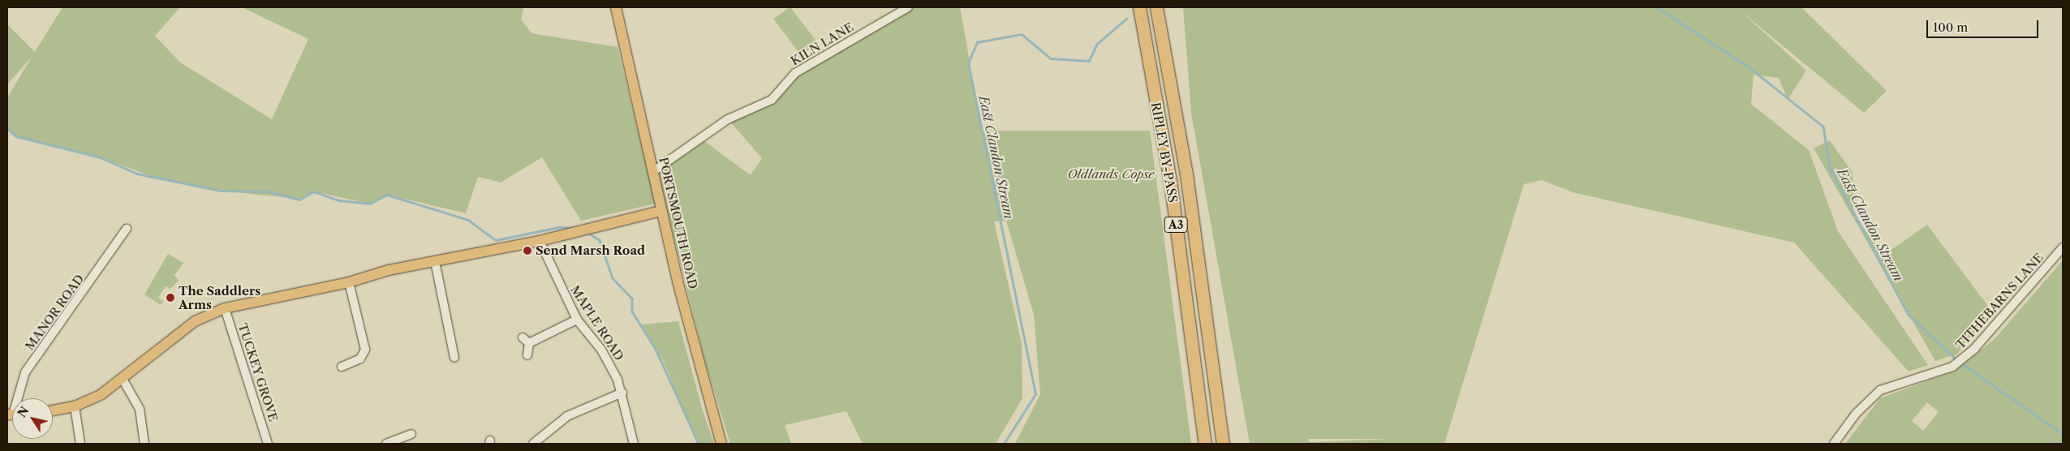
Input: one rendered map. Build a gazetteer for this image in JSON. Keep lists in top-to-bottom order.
{
  "streets": {
    "highway": ["RIPLEY BY-PASS", "A3"],
    "main road": ["PORTSMOUTH ROAD"],
    "street": [
      "KILN LANE",
      "TITHEBARNS LANE",
      "MANOR ROAD",
      "MAPLE ROAD",
      "TUCKEY GROVE"
    ]
  },
  "crossings": [
    ["KILN LANE", "PORTSMOUTH ROAD"]
  ],
  "water": ["East Clandon Stream"],
  "parks": ["Oldlands Copse"],
  "places": ["Send Marsh Road", "The Saddlers Arms"],
  "scale_bar": "100 m",
  "north": "top left"
}
